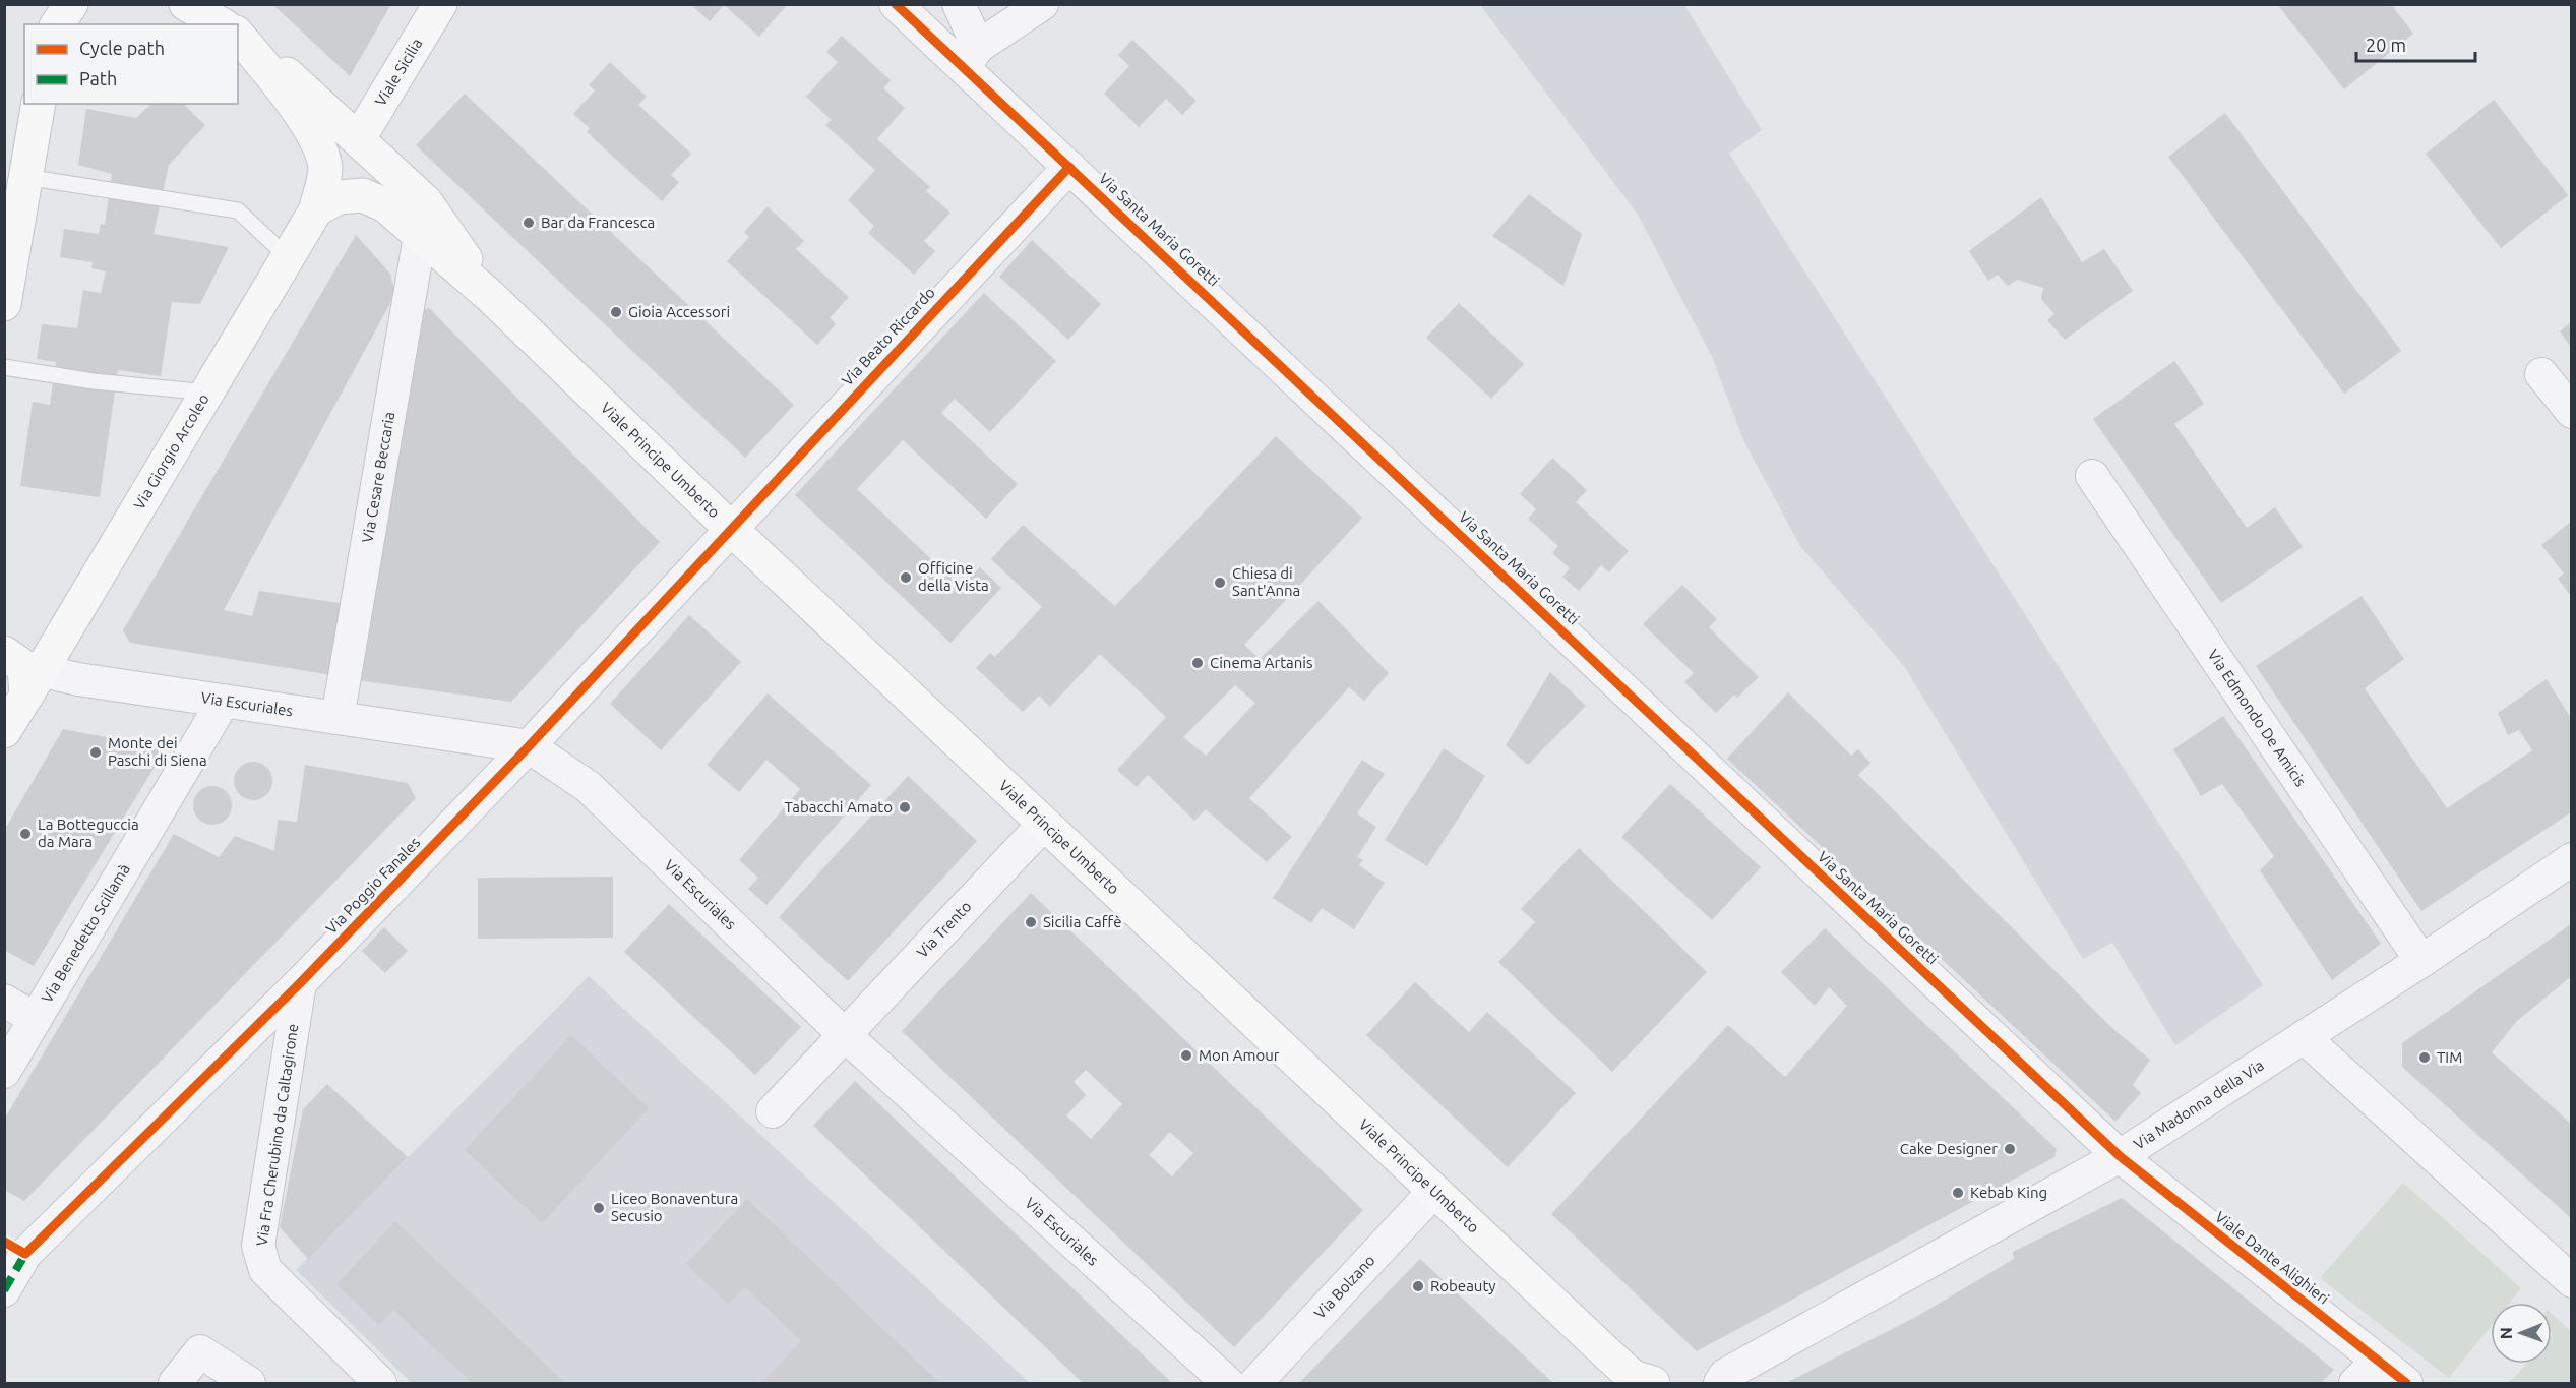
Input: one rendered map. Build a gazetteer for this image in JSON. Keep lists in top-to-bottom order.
{
  "streets": {
    "main road": ["Viale Sicilia", "Via Giorgio Arcoleo", "Viale Principe Umberto"],
    "street": [
      "Via Santa Maria Goretti",
      "Via Beato Riccardo",
      "Via Cesare Beccaria",
      "Via Escuriales",
      "Via Edmondo De Amicis",
      "Via Poggio Fanales",
      "Via Trento",
      "Via Benedetto Scillamà",
      "Via Madonna della Via",
      "Via Fra Cherubino da Caltagirone",
      "Viale Dante Alighieri",
      "Via Bolzano"
    ]
  },
  "crossings": [
    ["Via Santa Maria Goretti", "Via Beato Riccardo"],
    ["Via Santa Maria Goretti", "Via Madonna della Via"],
    ["Via Santa Maria Goretti", "Viale Dante Alighieri"],
    ["Via Beato Riccardo", "Viale Principe Umberto"],
    ["Via Beato Riccardo", "Via Poggio Fanales"],
    ["Via Giorgio Arcoleo", "Via Escuriales"],
    ["Viale Principe Umberto", "Via Poggio Fanales"],
    ["Viale Principe Umberto", "Via Trento"],
    ["Viale Principe Umberto", "Via Bolzano"],
    ["Via Cesare Beccaria", "Via Escuriales"],
    ["Via Escuriales", "Via Poggio Fanales"],
    ["Via Escuriales", "Via Trento"],
    ["Via Escuriales", "Via Benedetto Scillamà"],
    ["Via Edmondo De Amicis", "Via Madonna della Via"],
    ["Via Poggio Fanales", "Via Fra Cherubino da Caltagirone"],
    ["Via Madonna della Via", "Viale Dante Alighieri"]
  ],
  "places": [
    "Bar da Francesca",
    "Gioia Accessori",
    "Officine della Vista",
    "Chiesa di Sant'Anna",
    "Cinema Artanis",
    "Monte dei Paschi di Siena",
    "Tabacchi Amato",
    "La Botteguccia da Mara",
    "Sicilia Caffè",
    "Mon Amour",
    "TIM",
    "Cake Designer",
    "Kebab King",
    "Liceo Bonaventura Secusio",
    "Robeauty"
  ],
  "legend": ["Cycle path", "Path"],
  "scale_bar": "20 m",
  "north": "left"
}
